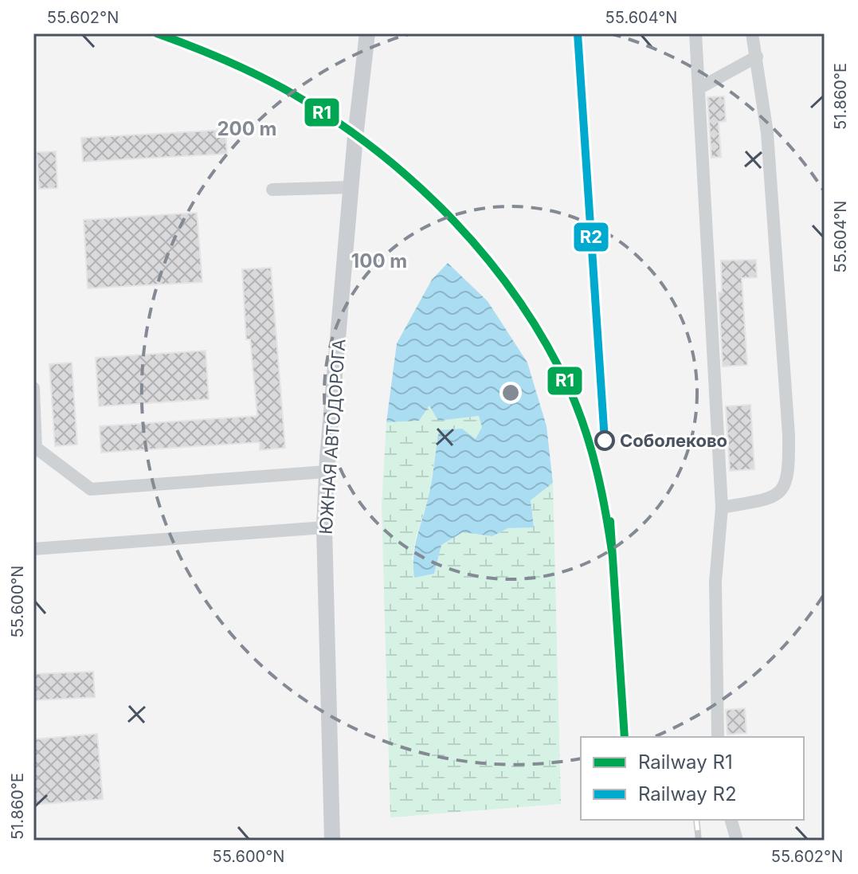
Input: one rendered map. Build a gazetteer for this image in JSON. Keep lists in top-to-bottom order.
{
  "streets": {
    "main road": ["ЮЖНАЯ АВТОДОРОГА"]
  },
  "places": ["Соболеково"],
  "lines": ["rail line R1", "rail line R2"],
  "legend": ["Railway R1", "Railway R2"],
  "coordinates": [
    "55.602°N",
    "55.604°N",
    "51.860°E",
    "55.600°N"
  ],
  "rings": ["200 m", "100 m"]
}
